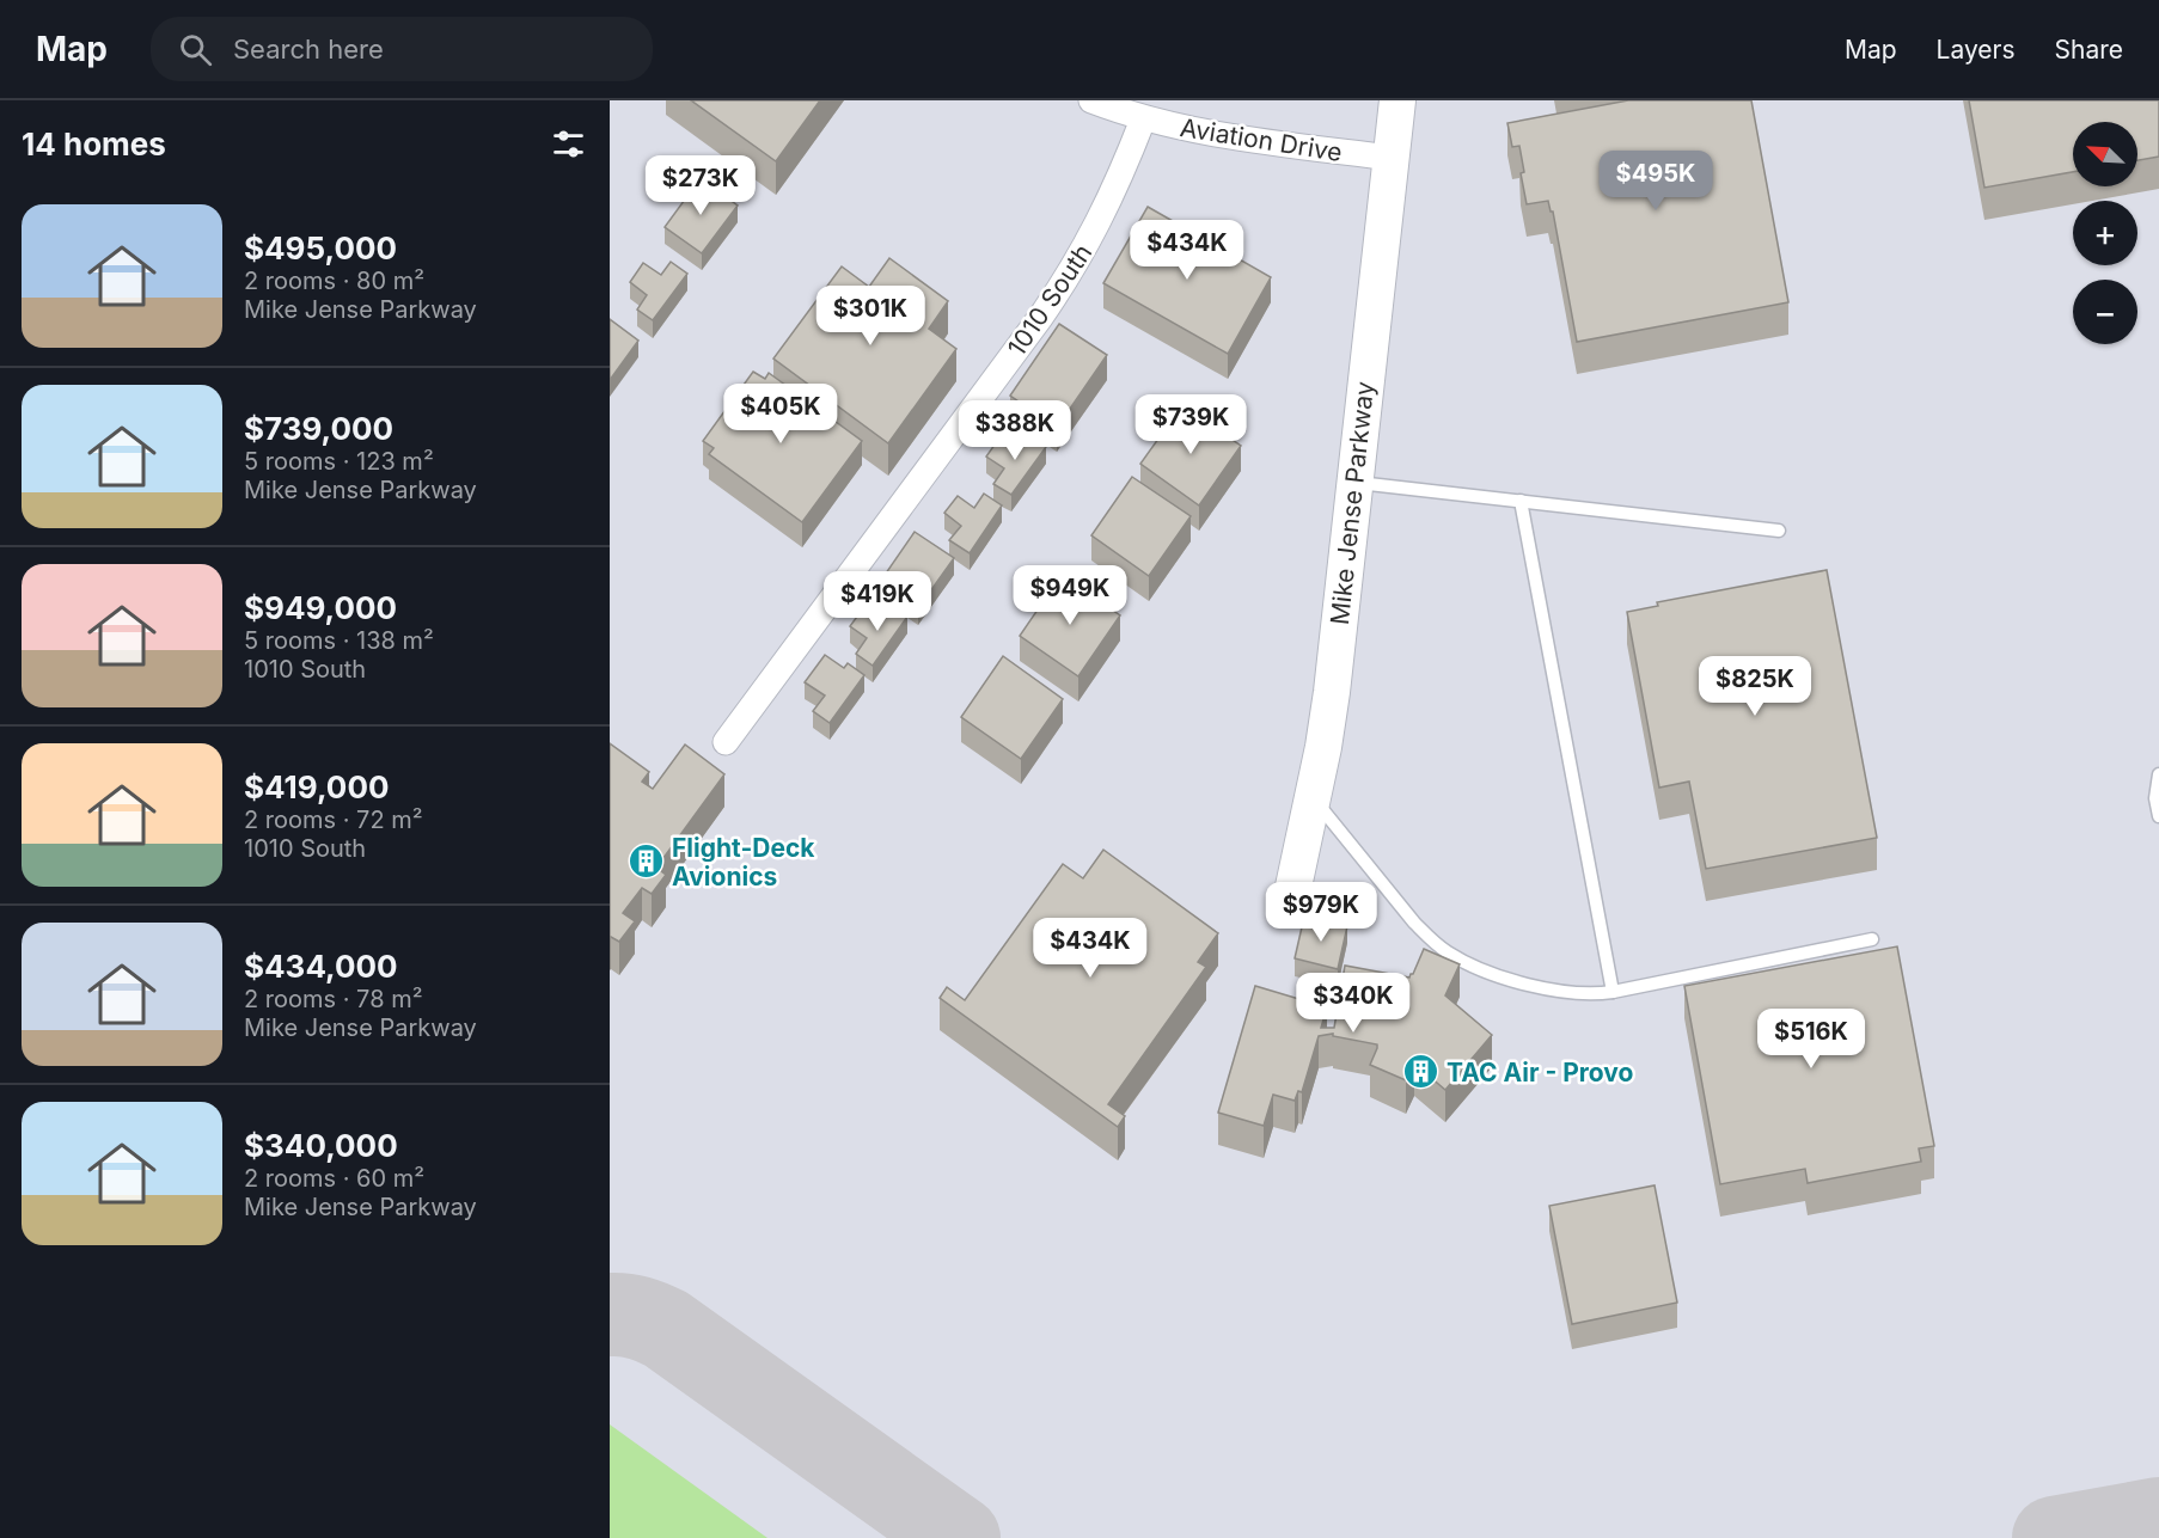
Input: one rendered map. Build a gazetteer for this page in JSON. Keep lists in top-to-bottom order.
{
  "streets": {
    "street": ["Aviation Drive", "1010 South", "Mike Jense Parkway"]
  },
  "crossings": [
    ["Aviation Drive", "1010 South"],
    ["Aviation Drive", "Mike Jense Parkway"]
  ],
  "places": {
    "building": ["Flight-Deck Avionics", "TAC Air - Provo"]
  },
  "north": "top left",
  "page": {
    "header": "Map",
    "search": "Search here",
    "nav": ["Map", "Layers", "Share"],
    "heading": "14 homes",
    "map_buttons": ["+", "−"],
    "price": [
      "$495K",
      "$273K",
      "$434K",
      "$301K",
      "$405K",
      "$739K",
      "$388K",
      "$949K",
      "$419K",
      "$825K",
      "$979K",
      "$434K",
      "$340K",
      "$516K"
    ],
    "list": [
      {
        "name": "$495,000",
        "note": "2 rooms · 80 m² · Mike Jense Parkway"
      },
      {
        "name": "$739,000",
        "note": "5 rooms · 123 m² · Mike Jense Parkway"
      },
      {
        "name": "$949,000",
        "note": "5 rooms · 138 m² · 1010 South"
      },
      {
        "name": "$419,000",
        "note": "2 rooms · 72 m² · 1010 South"
      },
      {
        "name": "$434,000",
        "note": "2 rooms · 78 m² · Mike Jense Parkway"
      },
      {
        "name": "$340,000",
        "note": "2 rooms · 60 m² · Mike Jense Parkway"
      }
    ]
  }
}
